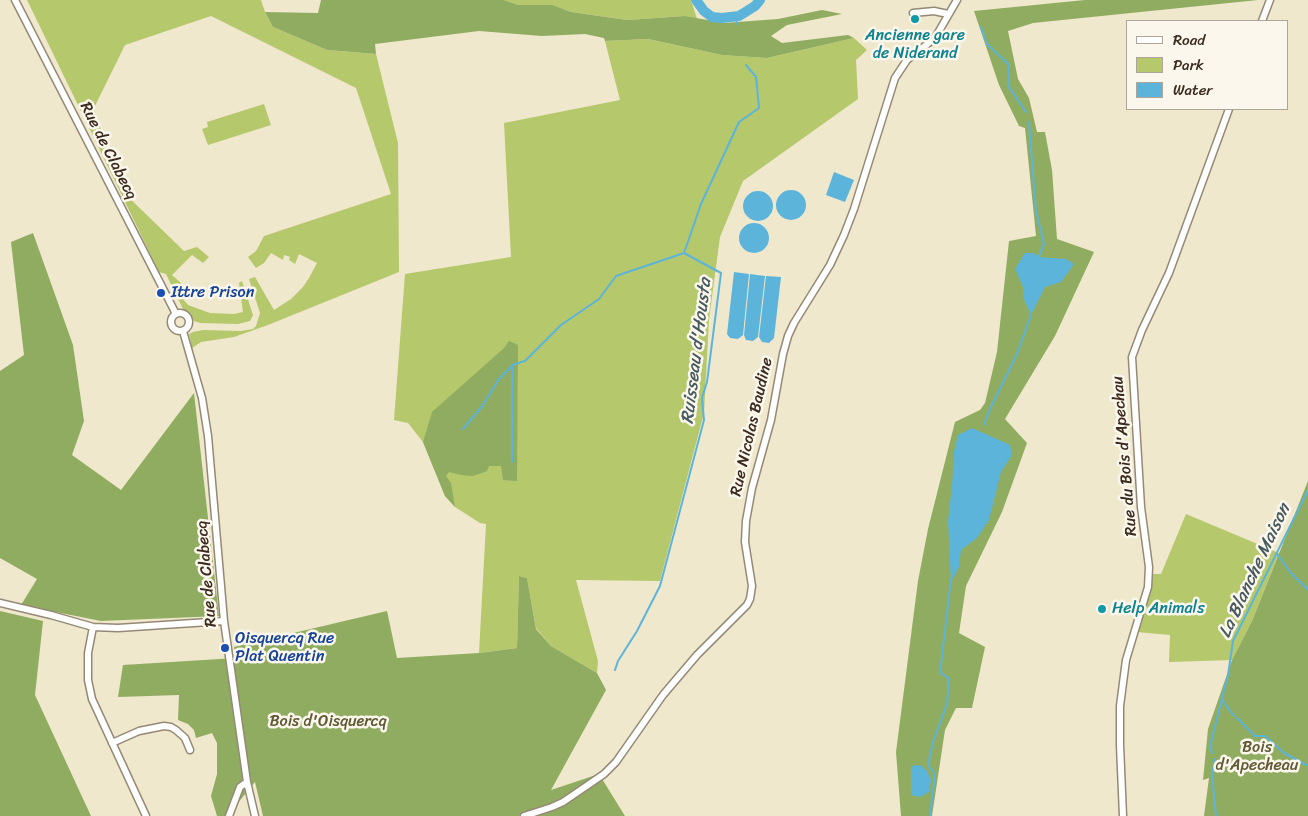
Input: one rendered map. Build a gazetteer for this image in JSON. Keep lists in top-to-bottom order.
{
  "streets": {
    "street": ["Rue de Clabecq", "Rue Nicolas Baudine", "Rue du Bois d'Apechau"]
  },
  "water": ["Ruisseau d'Housta", "La Blanche Maison"],
  "parks": ["Bois d'Oisquercq", "Bois d'Apecheau"],
  "places": [
    "Ancienne gare de Niderand",
    "Ittre Prison",
    "Help Animals",
    "Oisquercq Rue Plat Quentin"
  ],
  "legend": ["Road", "Park", "Water"]
}
